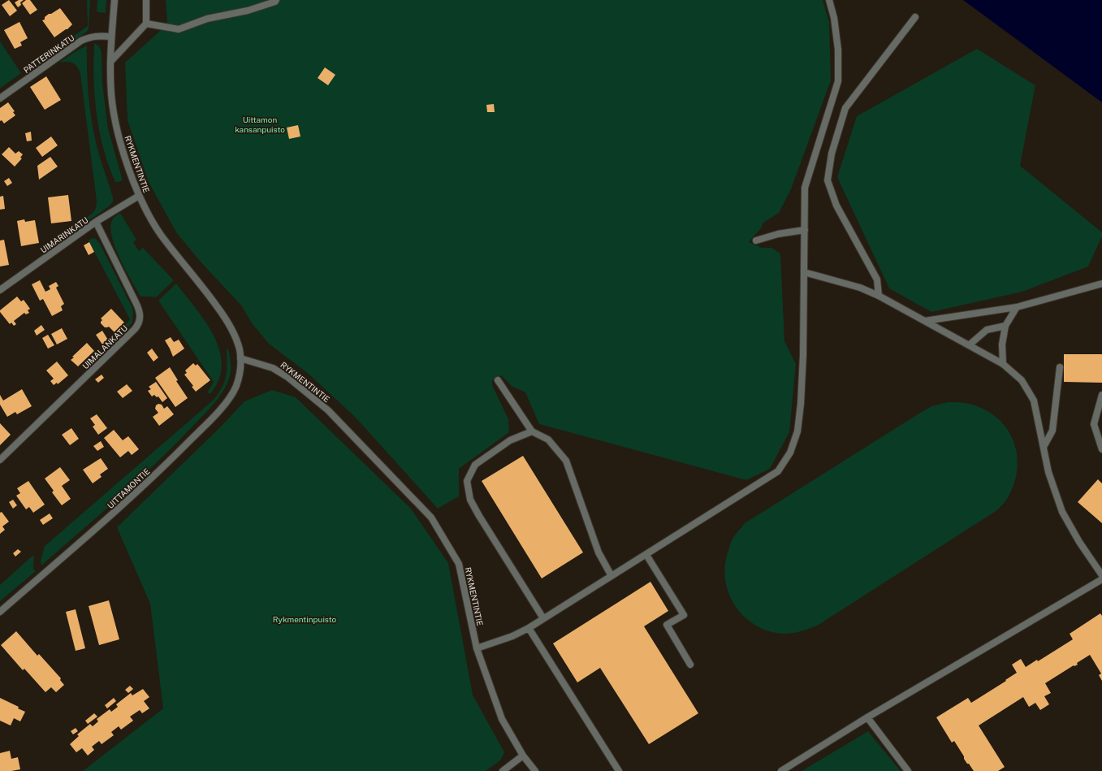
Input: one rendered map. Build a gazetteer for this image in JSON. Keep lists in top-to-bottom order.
{
  "streets": {
    "street": [
      "PATTERINKATU",
      "RYKMENTINTIE",
      "UIMARINKATU",
      "UIMALANKATU",
      "UITTAMONTIE"
    ]
  },
  "crossings": [
    ["PATTERINKATU", "RYKMENTINTIE"],
    ["RYKMENTINTIE", "UIMARINKATU"],
    ["RYKMENTINTIE", "UITTAMONTIE"],
    ["UIMARINKATU", "UIMALANKATU"]
  ],
  "parks": ["Uittamon kansanpuisto", "Rykmentinpuisto"]
}
